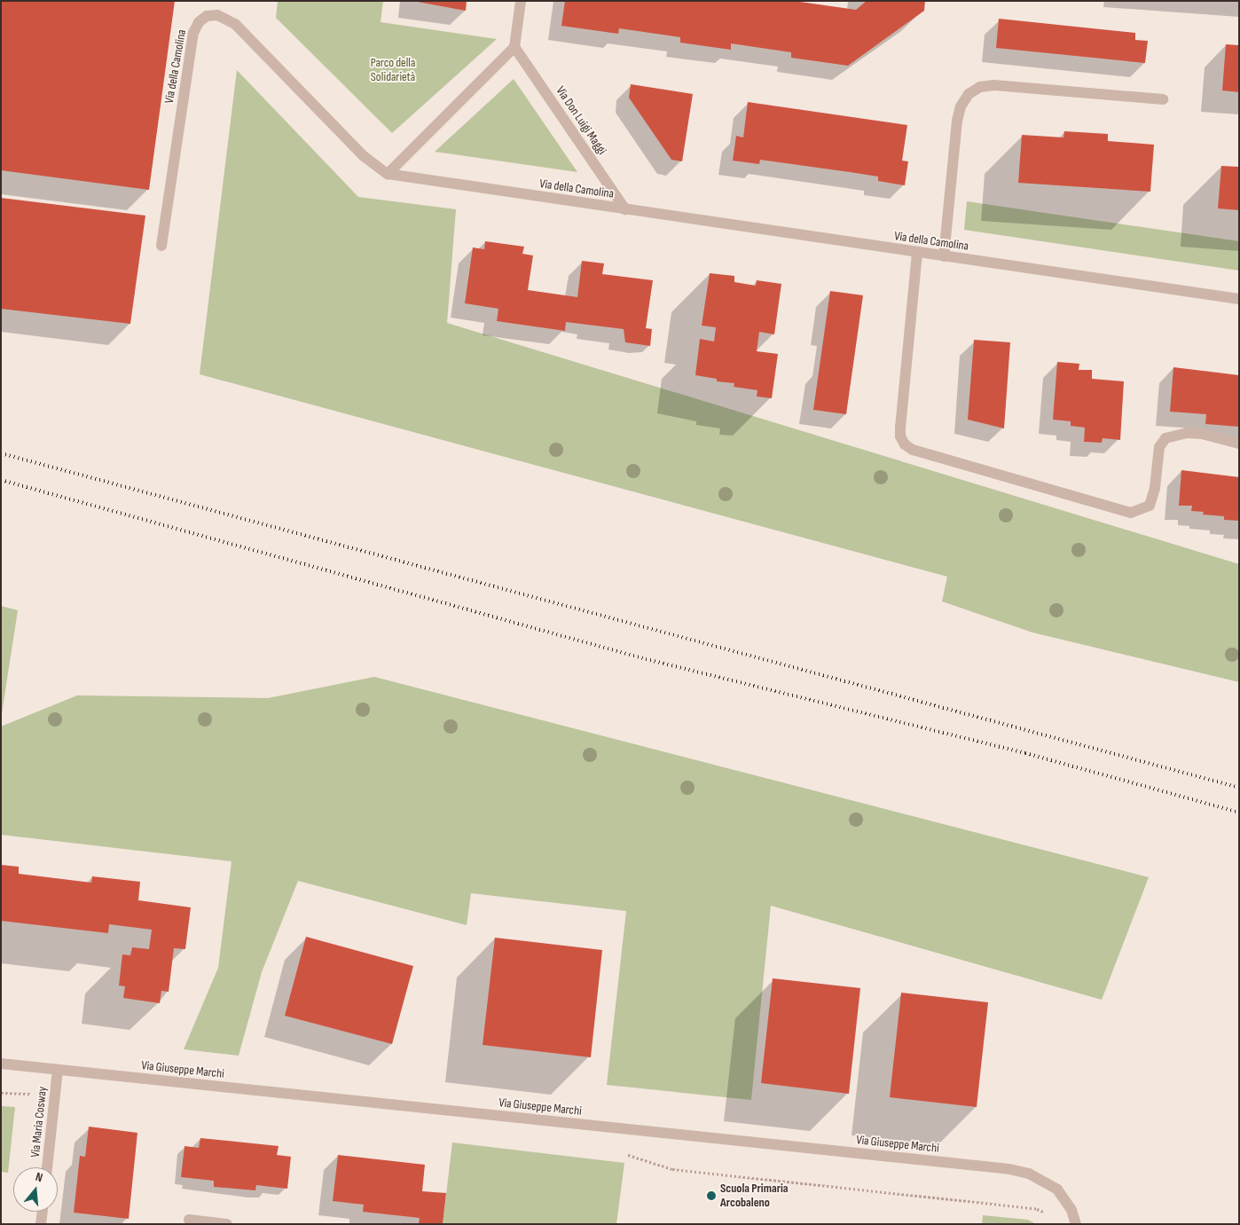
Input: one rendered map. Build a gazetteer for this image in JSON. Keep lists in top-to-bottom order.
{
  "streets": {
    "street": [
      "Via della Camolina",
      "Via Don Luigi Maggi",
      "Via Giuseppe Marchi",
      "Via Maria Cosway"
    ]
  },
  "crossings": [
    ["Via della Camolina", "Via Don Luigi Maggi"],
    ["Via Giuseppe Marchi", "Via Maria Cosway"]
  ],
  "parks": ["Parco della Solidarietà"],
  "places": ["Scuola Primaria Arcobaleno"],
  "north": "top"
}
